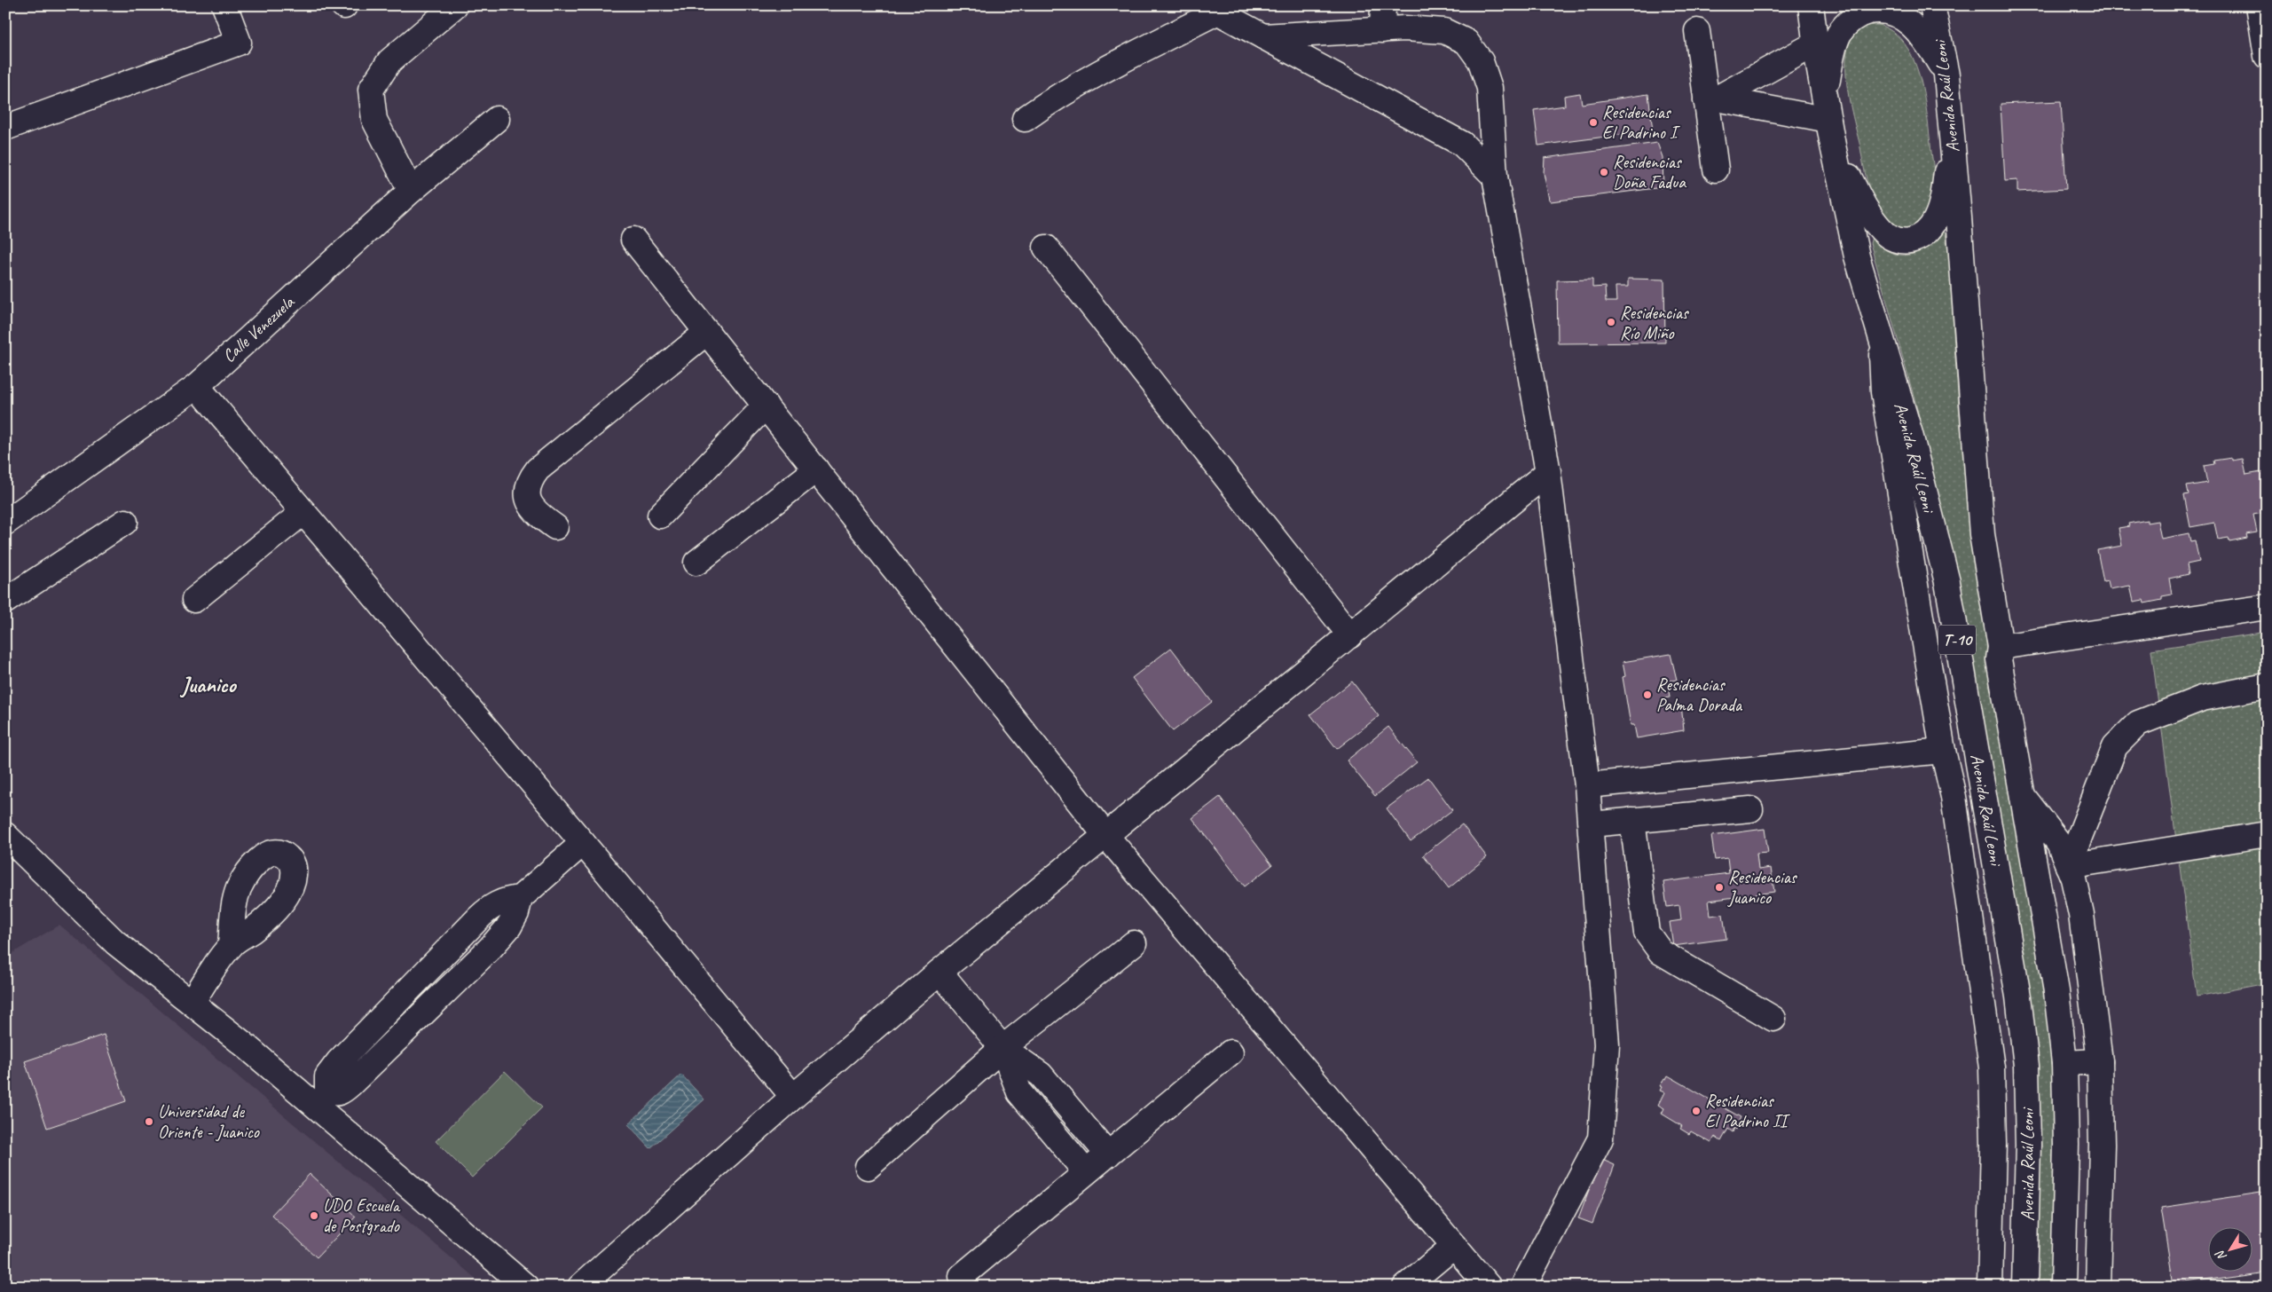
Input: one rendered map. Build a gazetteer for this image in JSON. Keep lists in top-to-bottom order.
{
  "streets": {
    "main road": ["Avenida Raúl Leoni", "Calle Venezuela", "T-10"]
  },
  "districts": ["Juanico"],
  "places": [
    "Residencias El Padrino I",
    "Residencias Doña Fadua",
    "Residencias Río Miño",
    "Residencias Palma Dorada",
    "Residencias Juanico",
    "Residencias El Padrino II",
    "Universidad de Oriente - Juanico",
    "UDO Escuela de Postgrado"
  ],
  "north": "bottom left"
}
